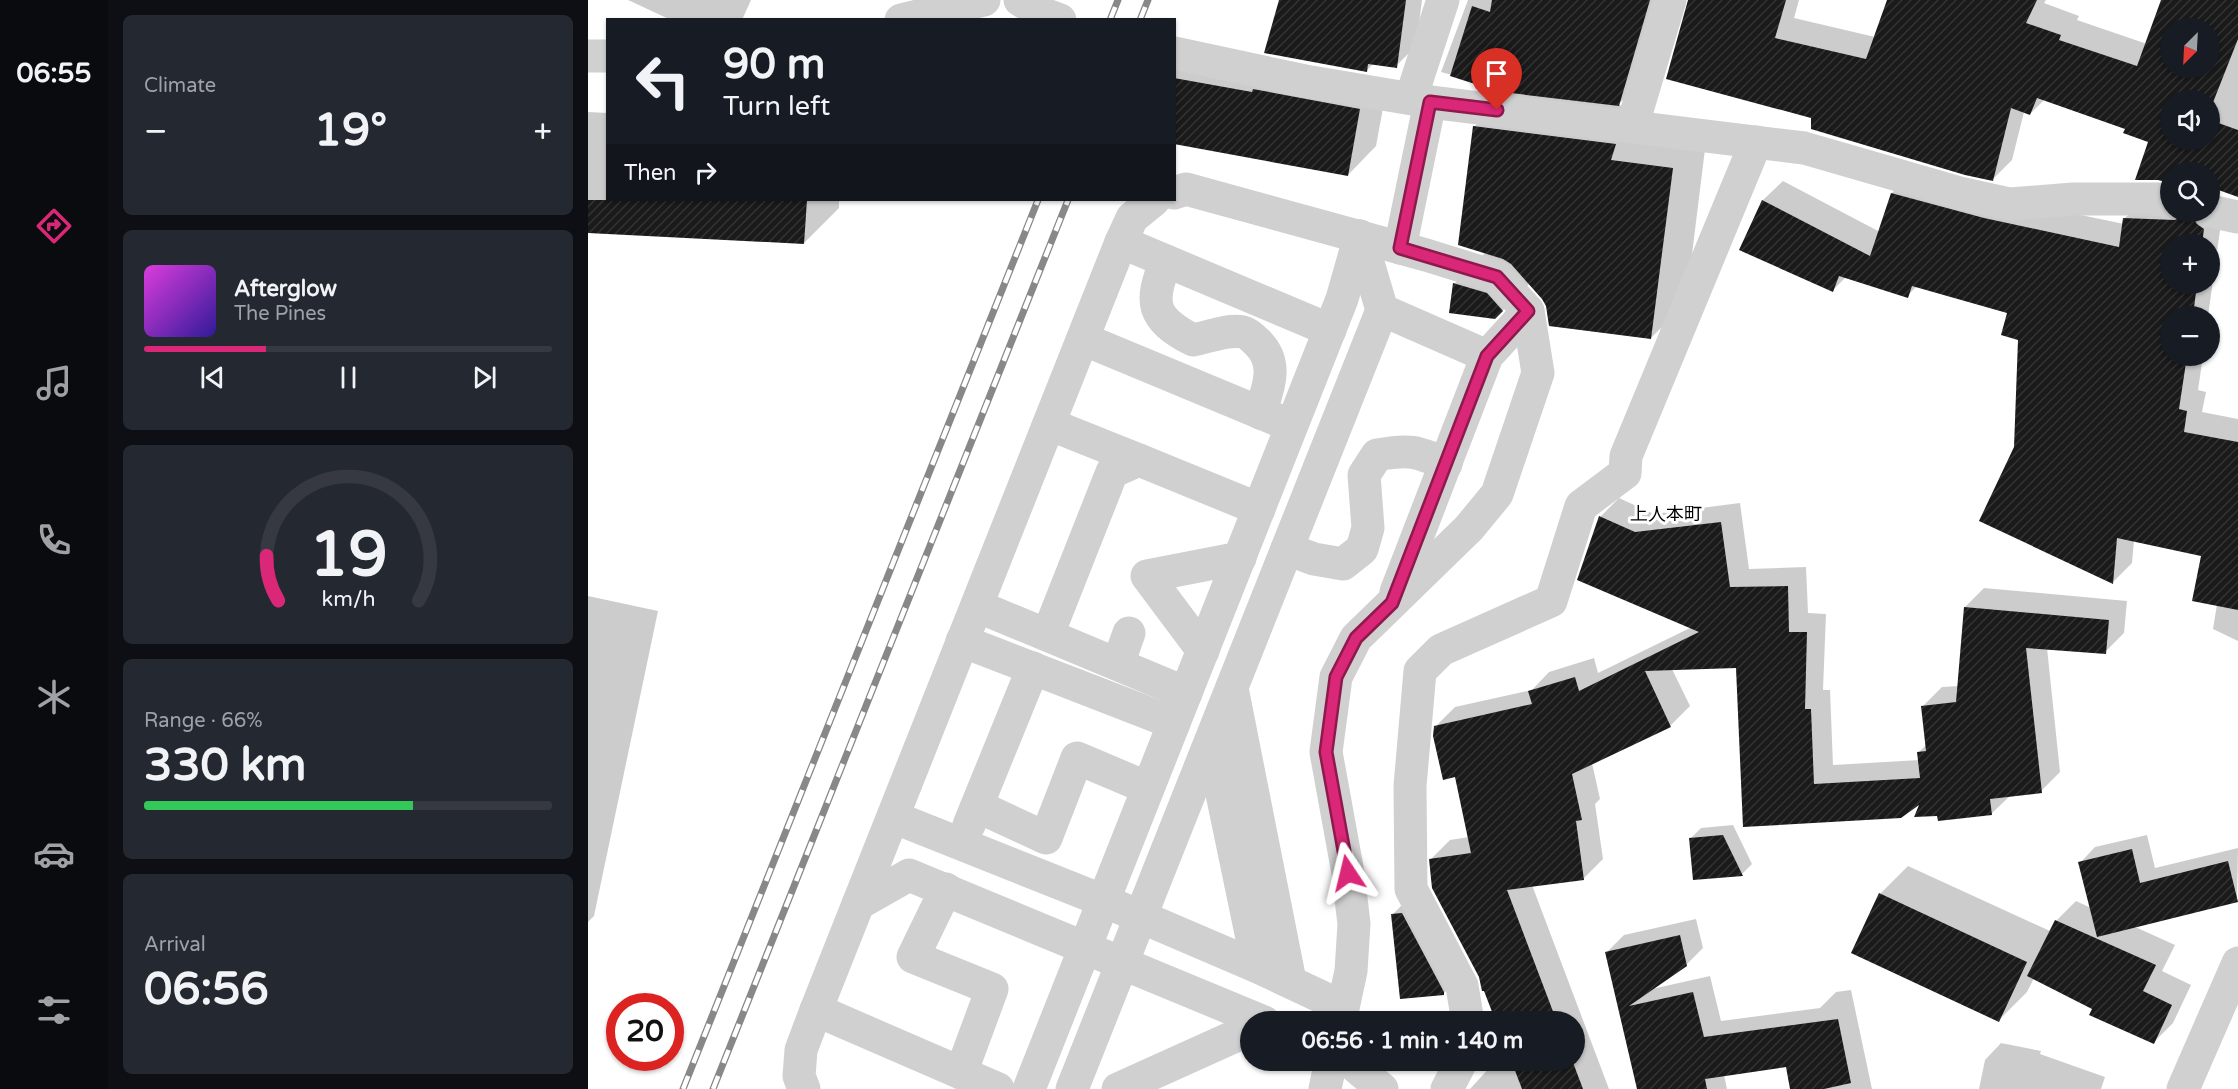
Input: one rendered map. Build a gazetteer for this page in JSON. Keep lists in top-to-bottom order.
{
  "districts": ["上人本町"],
  "north": "bottom left",
  "page": {
    "tabs": "06:55",
    "tile": [
      "Climate",
      ["Range · 66%", "330 km"],
      ["Arrival", "06:56"]
    ],
    "map_buttons": ["+", "−"],
    "turn": ["90 m", "Turn left"],
    "heat": ["−", "19°", "+"],
    "then": "Then",
    "song": ["Afterglow", "The Pines"],
    "limit": "20",
    "trip": "06:56 · 1 min · 140 m",
    "gauge": ["19", "km/h"]
  }
}
